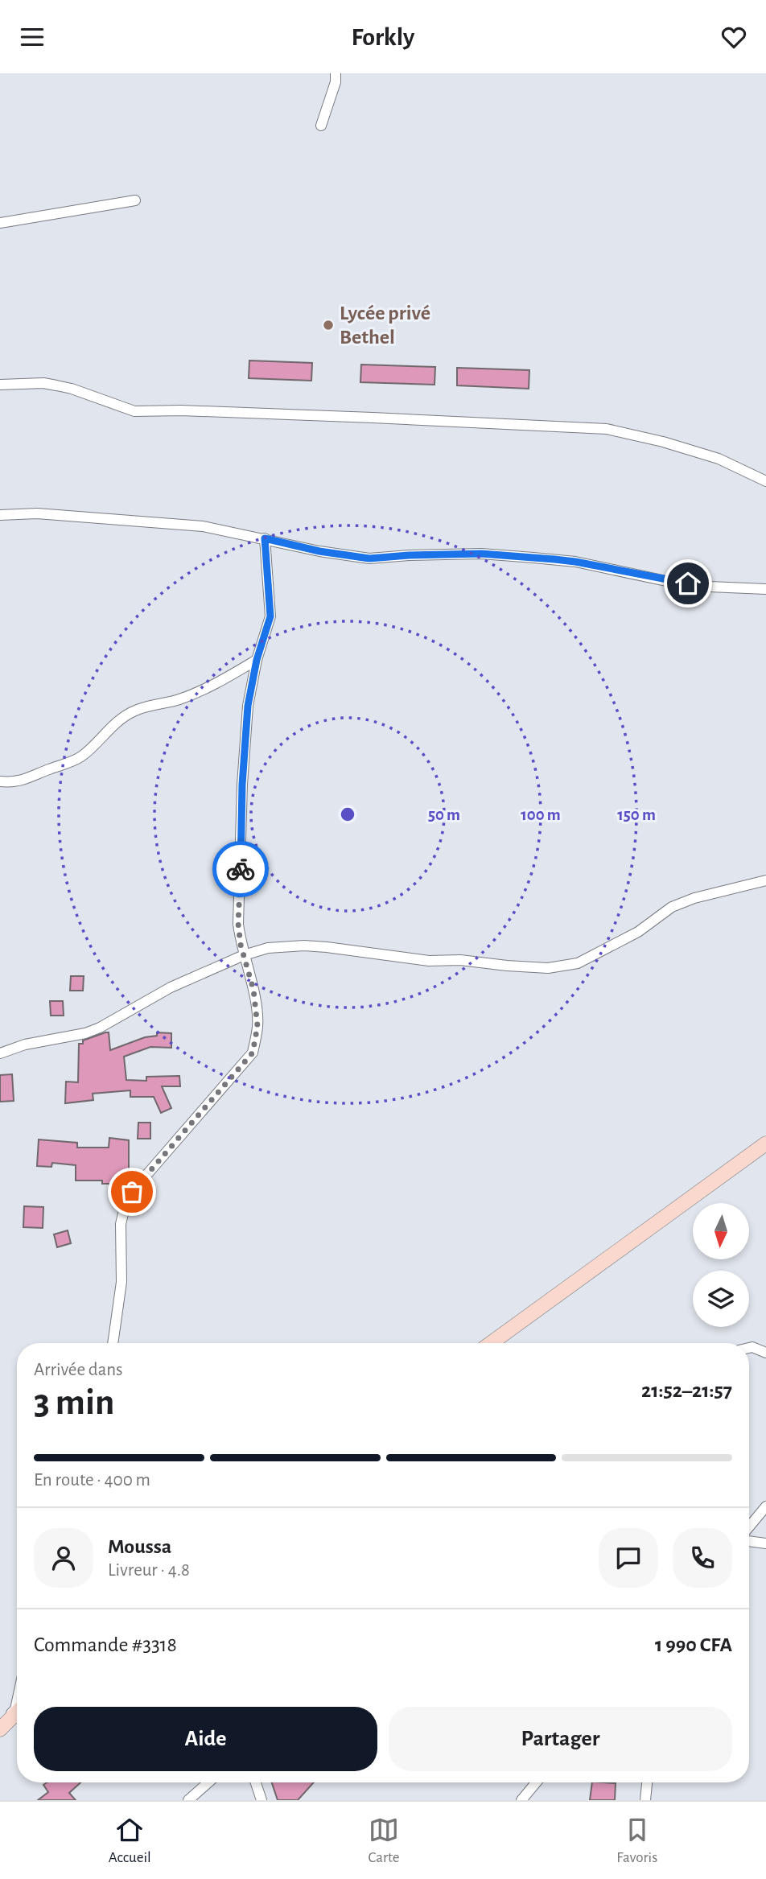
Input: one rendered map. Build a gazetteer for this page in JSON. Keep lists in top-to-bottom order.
{
  "places": ["Lycée privé Bethel"],
  "north": "bottom",
  "page": {
    "header": "Forkly",
    "heading": ["3 min", "Arrivée dans", "21:52–21:57"],
    "panel": [
      "Moussa",
      "Livreur · 4.8",
      "Commande #3318",
      "1 990 CFA"
    ],
    "bar": "En route · 400 m",
    "buttons": ["Aide", "Partager"],
    "tabs": ["Accueil", "Carte", "Favoris"]
  },
  "rings": ["50 m", "100 m", "150 m"]
}
